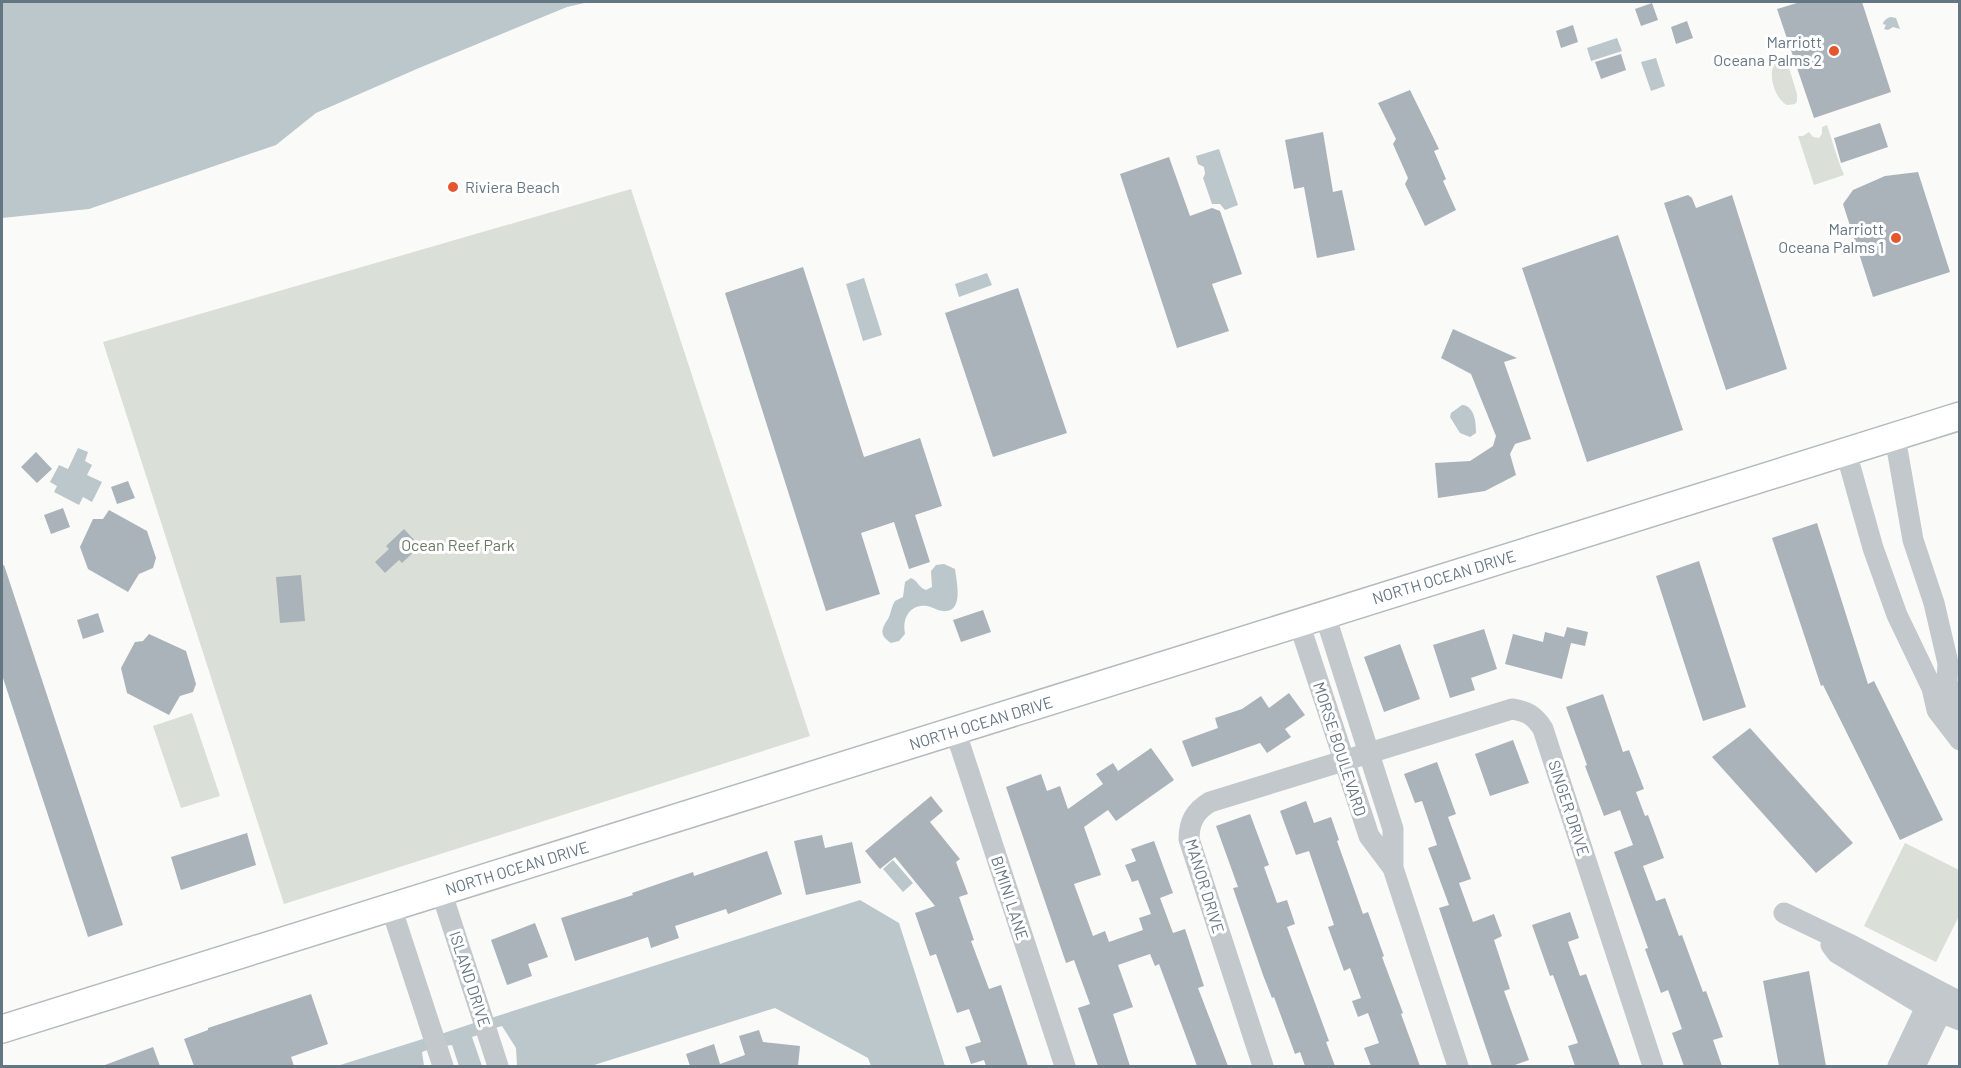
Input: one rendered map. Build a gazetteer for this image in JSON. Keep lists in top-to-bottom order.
{
  "streets": {
    "main road": ["NORTH OCEAN DRIVE"],
    "street": [
      "MORSE BOULEVARD",
      "SINGER DRIVE",
      "MANOR DRIVE",
      "BIMINI LANE",
      "ISLAND DRIVE"
    ]
  },
  "crossings": [
    ["NORTH OCEAN DRIVE", "MORSE BOULEVARD"],
    ["NORTH OCEAN DRIVE", "BIMINI LANE"],
    ["NORTH OCEAN DRIVE", "ISLAND DRIVE"],
    ["MORSE BOULEVARD", "SINGER DRIVE"],
    ["MORSE BOULEVARD", "MANOR DRIVE"],
    ["SINGER DRIVE", "MANOR DRIVE"]
  ],
  "parks": ["Ocean Reef Park"],
  "places": ["Marriott Oceana Palms 2", "Riviera Beach", "Marriott Oceana Palms 1"]
}
